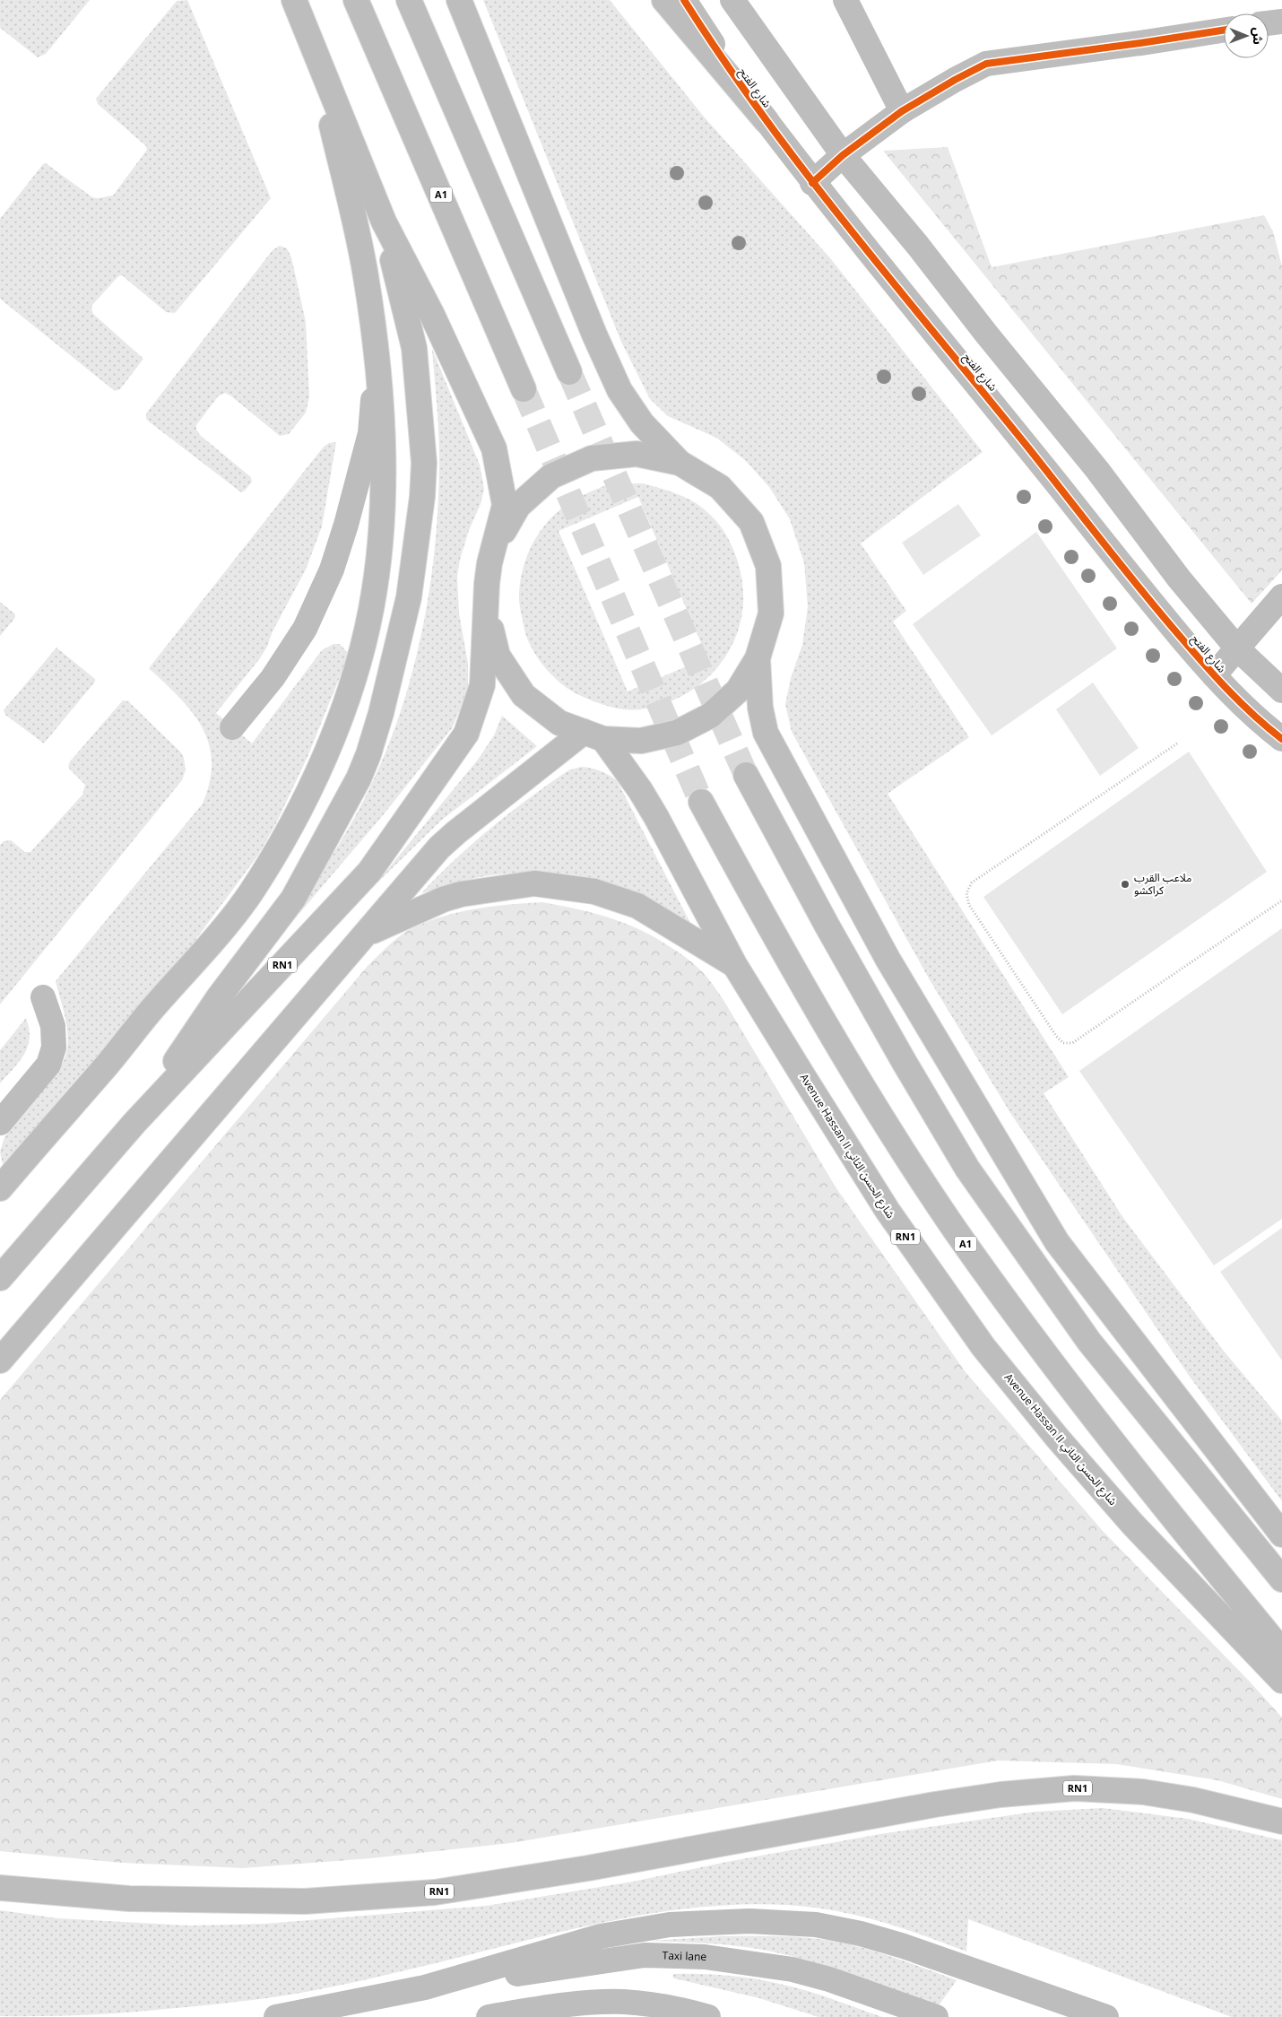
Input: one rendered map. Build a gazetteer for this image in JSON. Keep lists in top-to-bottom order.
{
  "streets": {
    "main road": [
      "شارع الفتح",
      "A1",
      "RN1",
      "Avenue Hassan II شارع الحسن الثاني",
      "Taxi lane"
    ]
  },
  "places": ["ملاعب القرب كراكشو"],
  "north": "right"
}
